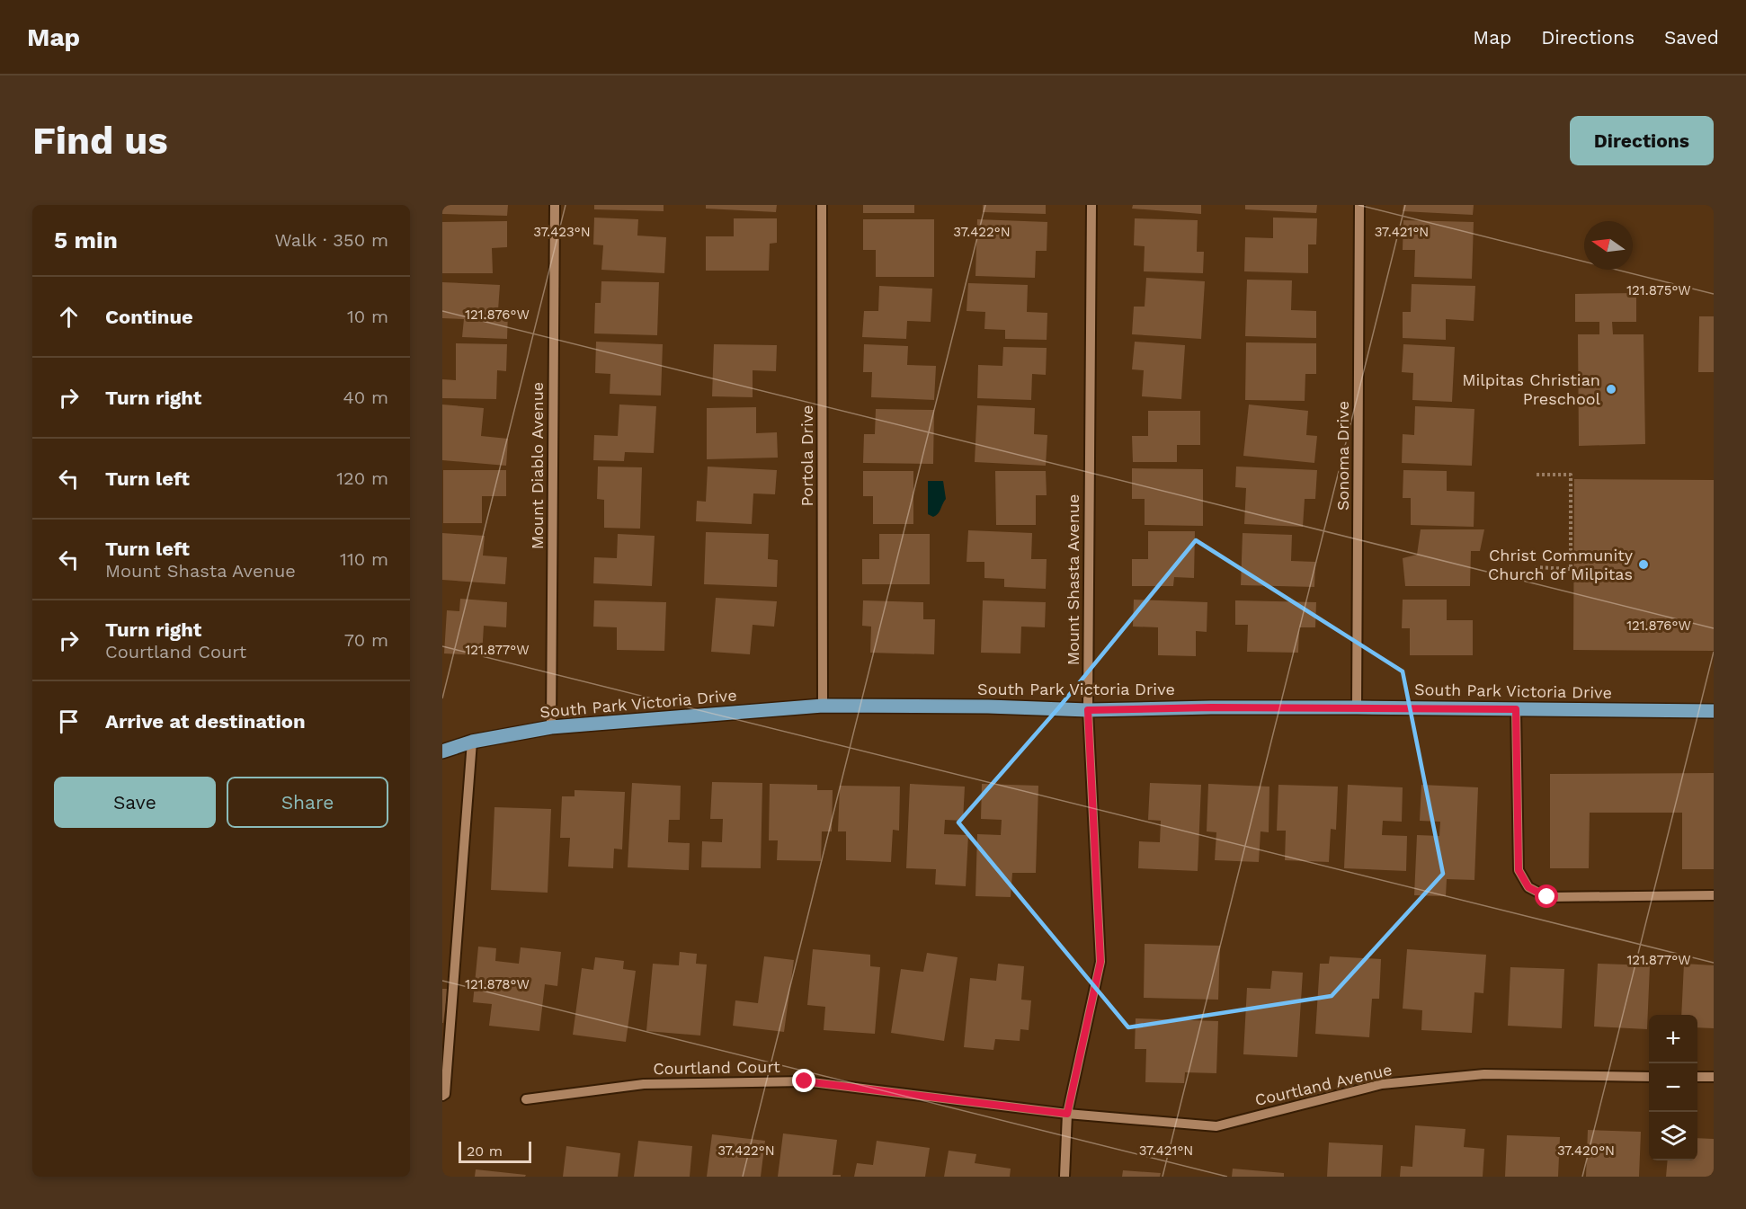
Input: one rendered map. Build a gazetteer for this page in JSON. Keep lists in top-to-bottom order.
{
  "streets": {
    "main road": ["South Park Victoria Drive"],
    "street": [
      "Portola Drive",
      "Sonoma Drive",
      "Mount Diablo Avenue",
      "Mount Shasta Avenue",
      "Courtland Court",
      "Courtland Avenue"
    ]
  },
  "crossings": [
    ["Portola Drive", "South Park Victoria Drive"],
    ["Sonoma Drive", "South Park Victoria Drive"],
    ["Mount Diablo Avenue", "South Park Victoria Drive"],
    ["Mount Shasta Avenue", "South Park Victoria Drive"],
    ["Mount Shasta Avenue", "Courtland Court"],
    ["Mount Shasta Avenue", "Courtland Avenue"],
    ["Courtland Court", "Courtland Avenue"]
  ],
  "places": ["Milpitas Christian Preschool", "Christ Community Church of Milpitas"],
  "scale_bar": "20 m",
  "north": "left",
  "page": {
    "header": "Map",
    "nav": ["Map", "Directions", "Saved"],
    "buttons": [
      "Directions",
      ["Save", "Share"]
    ],
    "title": "Find us",
    "heading": ["5 min", "Walk · 350 m"],
    "list": [
      ["Continue", "10 m"],
      ["Turn right", "40 m"],
      ["Turn left", "120 m"],
      ["Turn left", "Mount Shasta Avenue", "110 m"],
      ["Turn right", "Courtland Court", "70 m"],
      "Arrive at destination"
    ],
    "map_buttons": ["+", "−"],
    "scale": "20 m"
  },
  "coordinates": [
    "37.423°N",
    "37.422°N",
    "37.421°N",
    "121.875°W",
    "121.876°W",
    "121.877°W",
    "121.878°W",
    "37.420°N"
  ]
}
